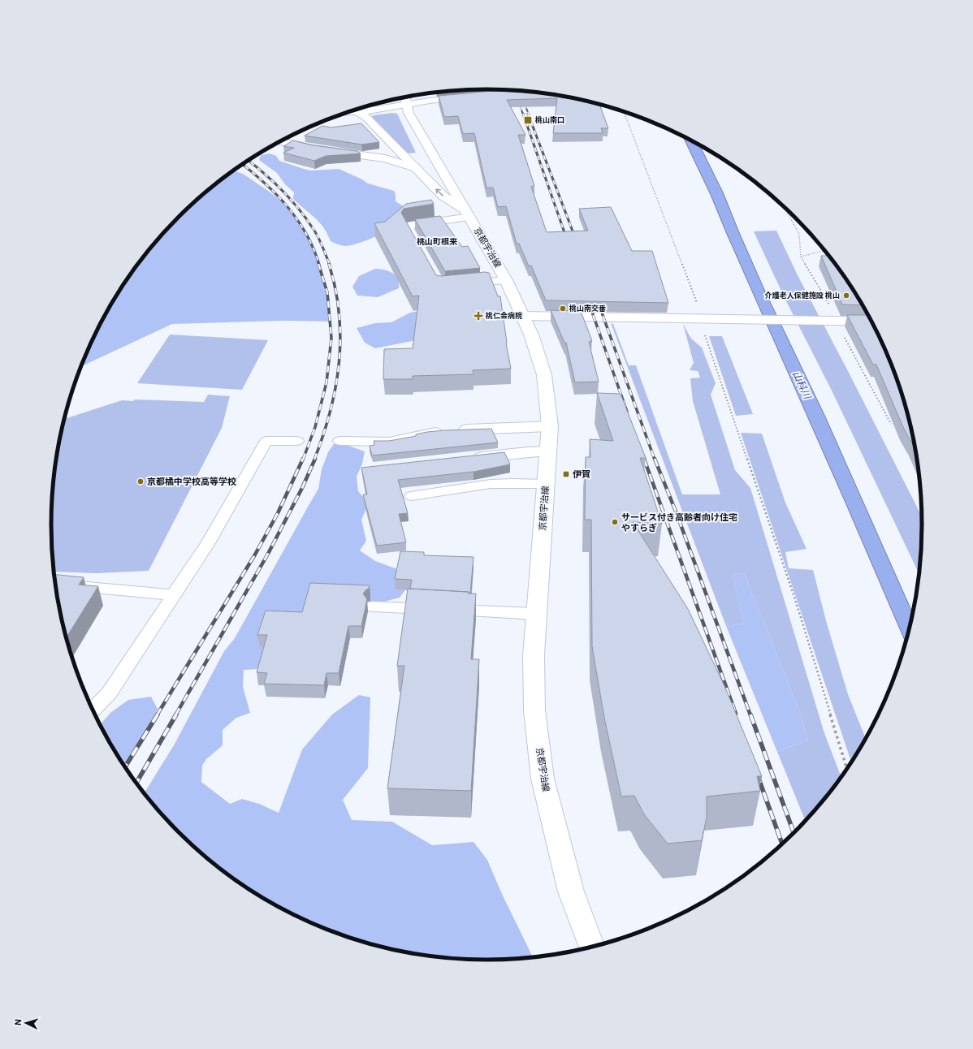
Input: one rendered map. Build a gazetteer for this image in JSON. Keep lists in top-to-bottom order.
{
  "streets": {
    "main road": ["京都宇治線"]
  },
  "districts": ["桃山町根来"],
  "water": ["山科川"],
  "places": {
    "transit": ["桃山南口", "伊賀"],
    "other": [
      "介護老人保健施設 桃山",
      "桃山南交番",
      "京都橘中学校高等学校",
      "サービス付き高齢者向け住宅 やすらぎ"
    ],
    "health": ["桃仁会病院"]
  },
  "north": "left"
}
